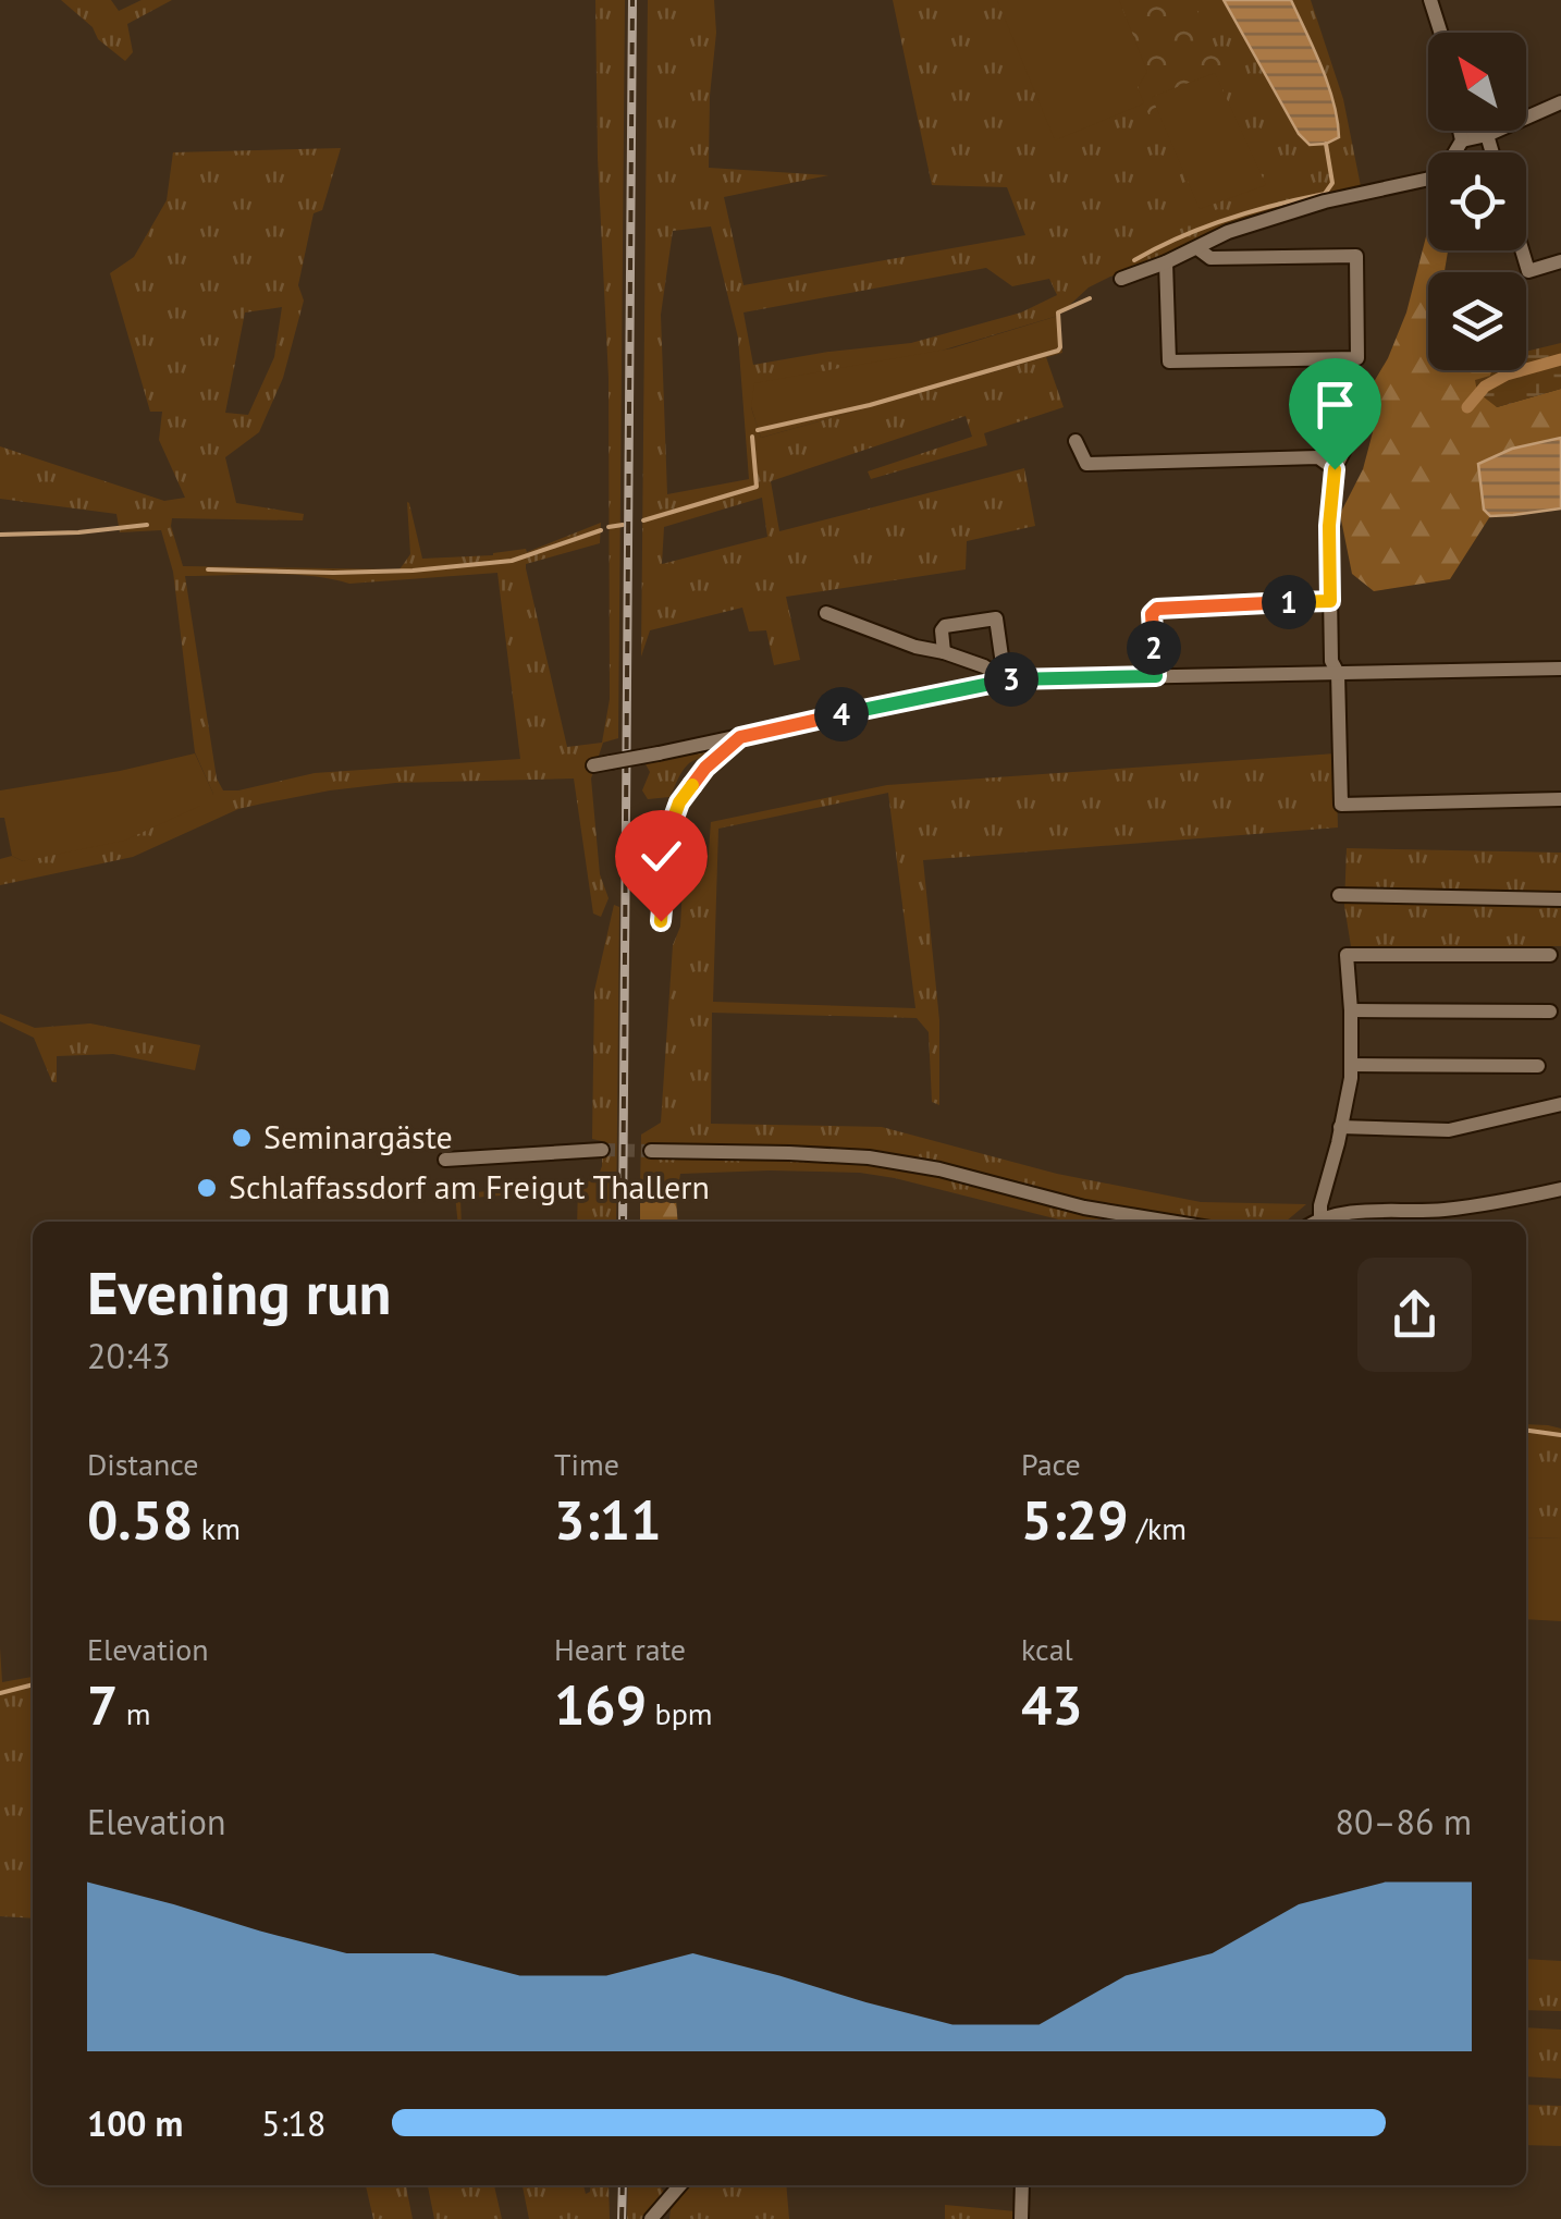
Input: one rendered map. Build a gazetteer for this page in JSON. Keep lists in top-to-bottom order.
{
  "places": ["Seminargäste", "Schlaffassdorf am Freigut Thallern"],
  "north": "top left",
  "page": {
    "pins": [
      "1",
      "2",
      "3",
      "4"
    ],
    "heading": ["Evening run", "20:43"],
    "stats": [
      ["Distance", "0.58 km"],
      ["Time", "3:11"],
      ["Pace", "5:29 /km"],
      ["Elevation", "7 m"],
      ["Heart rate", "169 bpm"],
      ["kcal", "43"]
    ],
    "chart": ["Elevation", "80–86 m"],
    "list": [
      {
        "name": "100 m",
        "note": "5:18"
      }
    ]
  }
}
